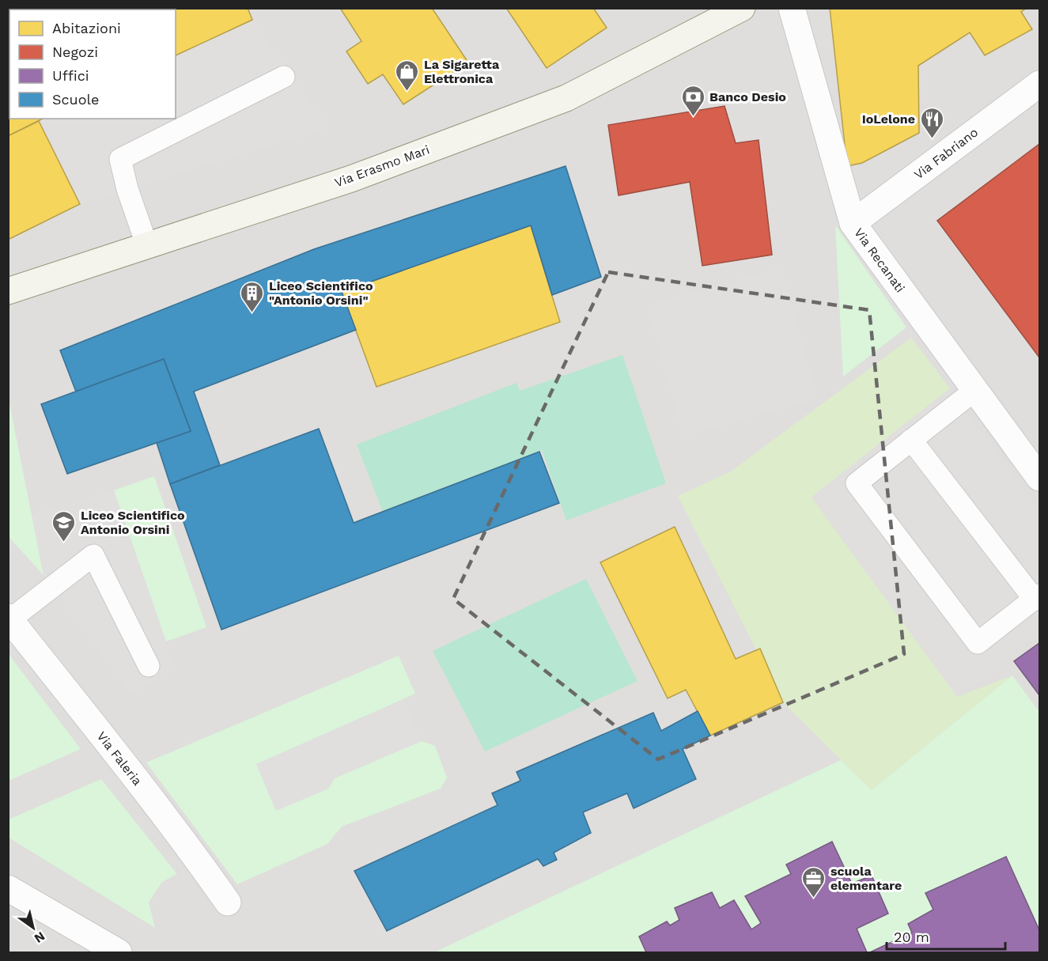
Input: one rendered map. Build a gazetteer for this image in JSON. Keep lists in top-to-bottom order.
{
  "streets": {
    "street": [
      "Via Fabriano",
      "Via Erasmo Mari",
      "Via Recanati",
      "Via Faleria"
    ]
  },
  "crossings": [
    ["Via Fabriano", "Via Recanati"]
  ],
  "places": {
    "shop": ["La Sigaretta Elettronica"],
    "bank": ["Banco Desio"],
    "restaurant": ["IoLelone"],
    "building": ["Liceo Scientifico \"Antonio Orsini\""],
    "school or university": ["Liceo Scientifico Antonio Orsini"],
    "office": ["scuola elementare"]
  },
  "legend": [
    "Abitazioni",
    "Negozi",
    "Uffici",
    "Scuole"
  ],
  "scale_bar": "20 m",
  "north": "bottom right"
}
